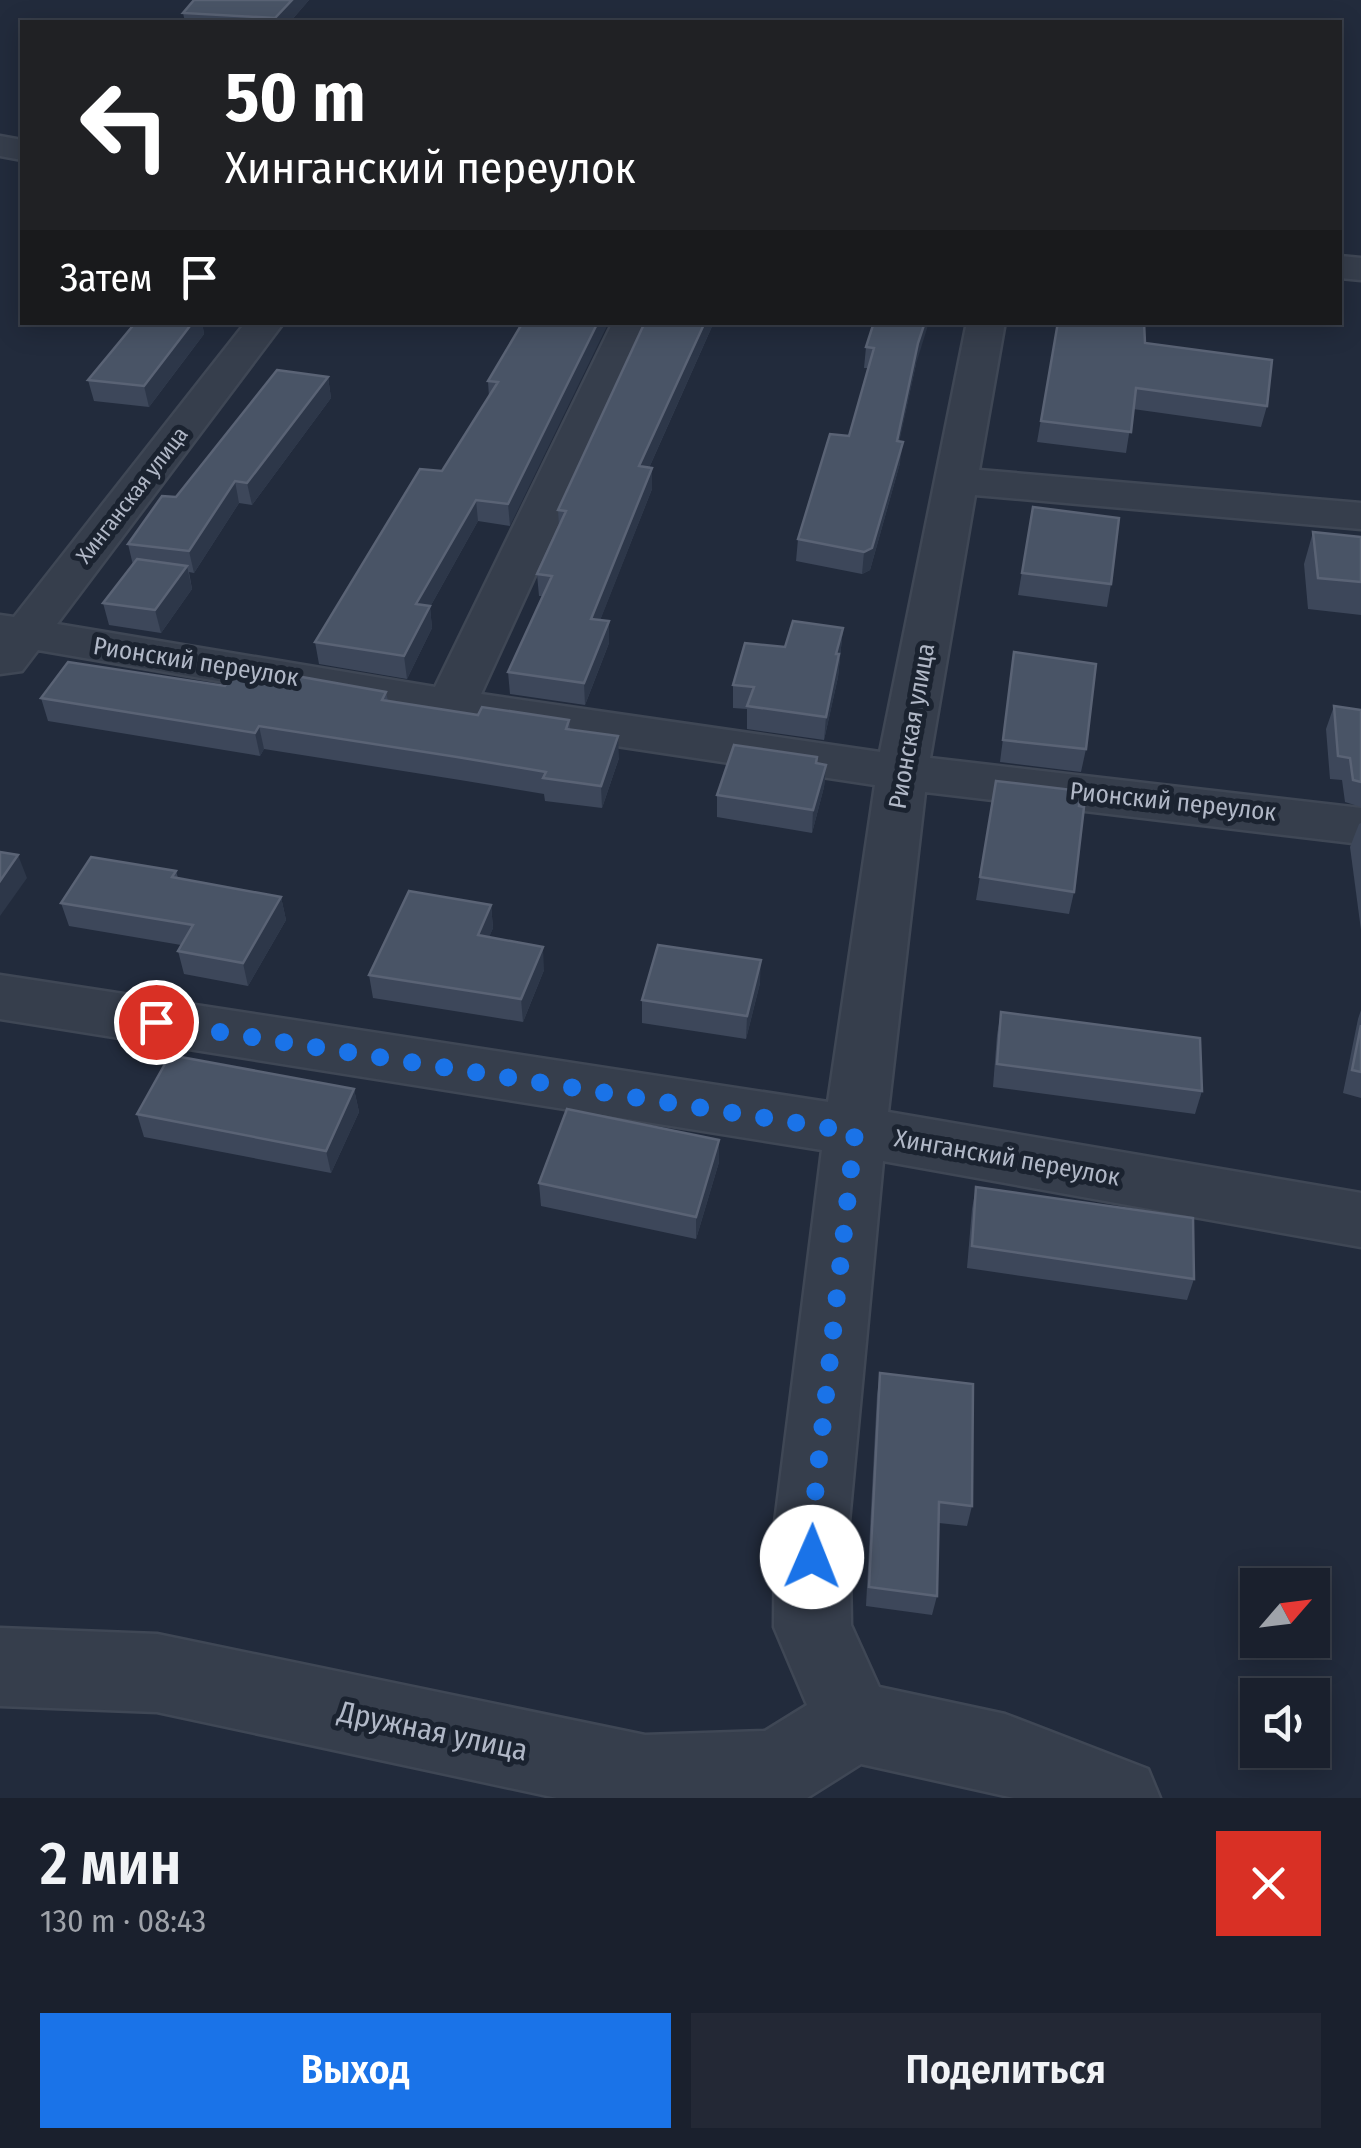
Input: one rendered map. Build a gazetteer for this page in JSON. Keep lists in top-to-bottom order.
{
  "streets": {
    "street": [
      "Хинганская улица",
      "Рионский переулок",
      "Рионская улица",
      "Хинганский переулок",
      "Дружная улица"
    ]
  },
  "crossings": [
    ["Хинганская улица", "Рионский переулок"],
    ["Рионский переулок", "Рионская улица"],
    ["Рионская улица", "Хинганский переулок"]
  ],
  "north": "top right",
  "page": {
    "turn": ["50 m", "Хинганский переулок"],
    "then": "Затем",
    "heading": ["2 мин", "130 m · 08:43"],
    "buttons": ["Выход", "Поделиться"]
  }
}
